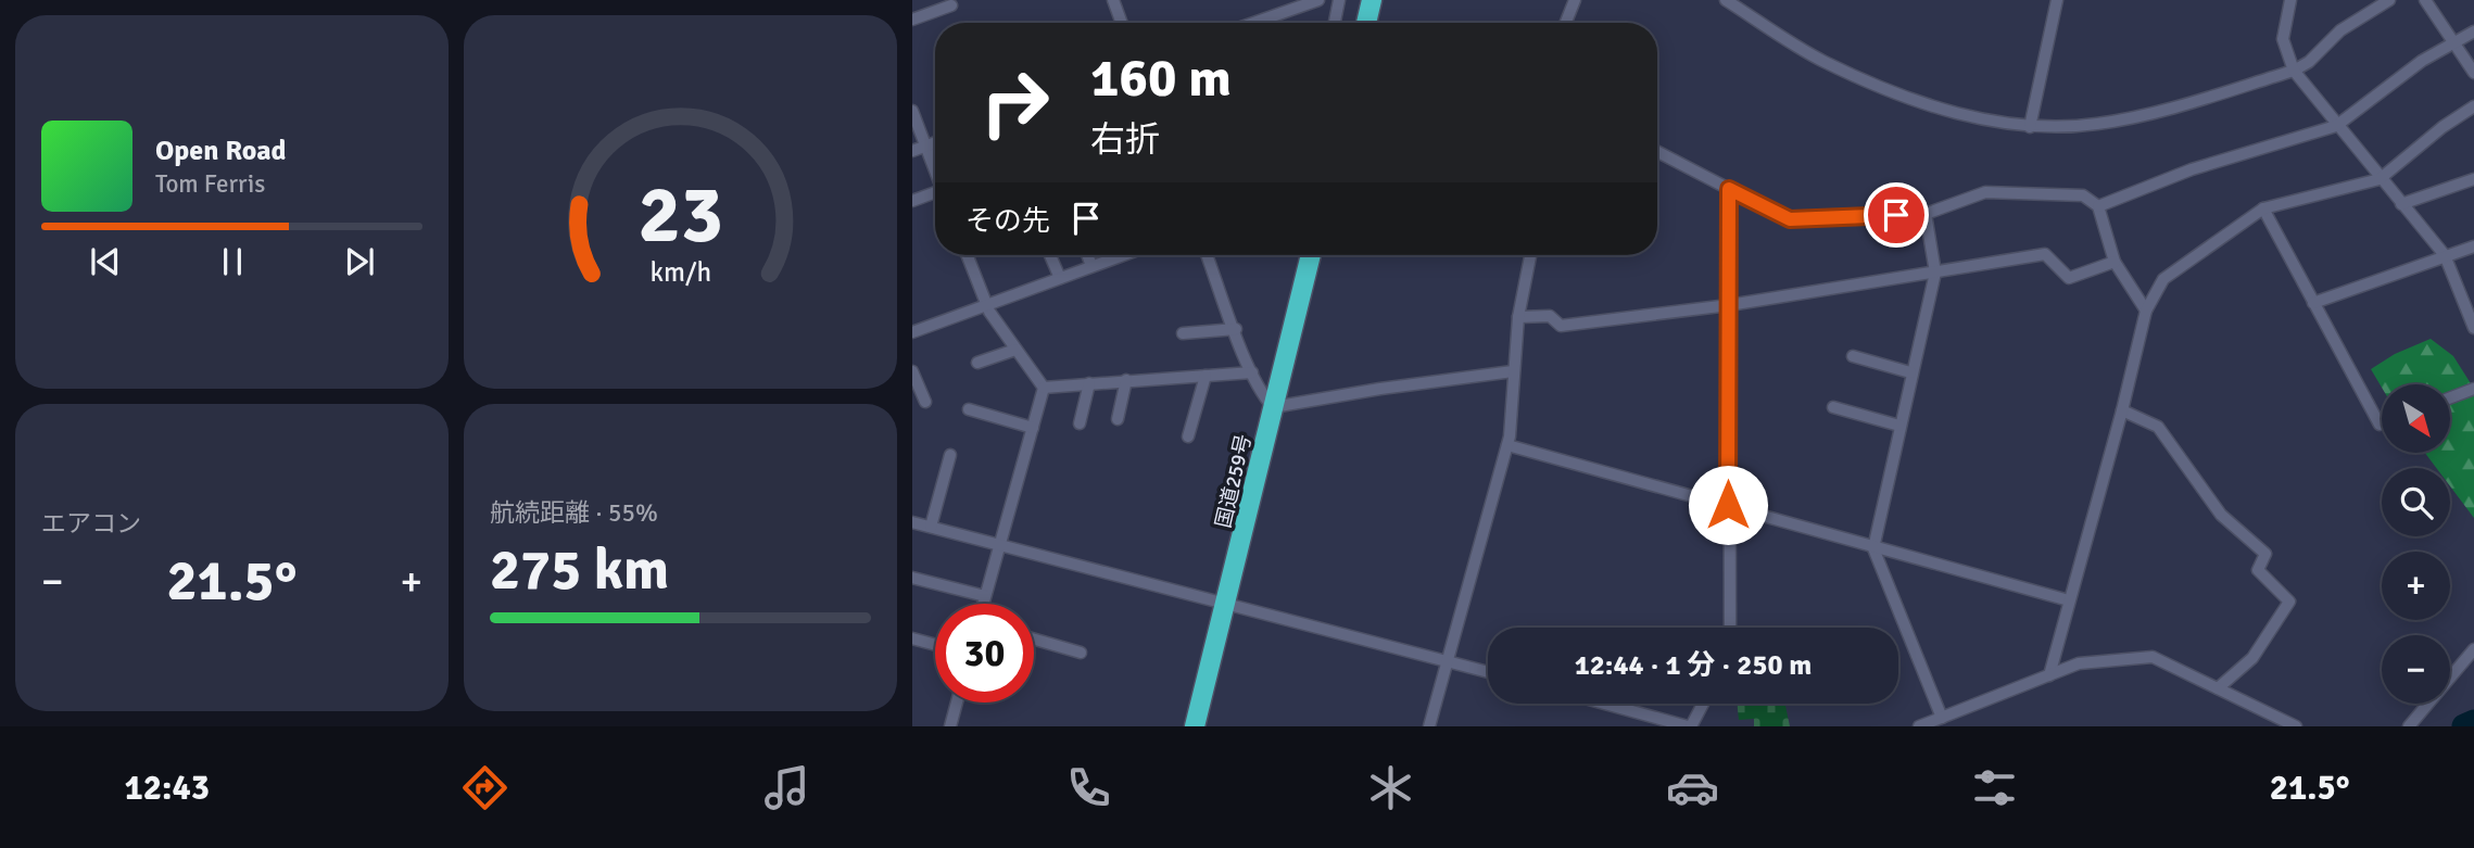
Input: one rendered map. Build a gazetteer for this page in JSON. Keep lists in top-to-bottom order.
{
  "streets": {
    "highway": ["国道259号"]
  },
  "north": "bottom right",
  "page": {
    "turn": ["160 m", "右折"],
    "song": ["Open Road", "Tom Ferris"],
    "then": "その先",
    "map_buttons": ["+", "−"],
    "tile": [
      "エアコン",
      ["航続距離 · 55%", "275 km"]
    ],
    "heat": ["−", "21.5°", "+"],
    "limit": "30",
    "trip": "12:44 · 1 分 · 250 m",
    "tabs": ["12:43", "21.5°"],
    "gauge": ["23", "km/h"]
  }
}
